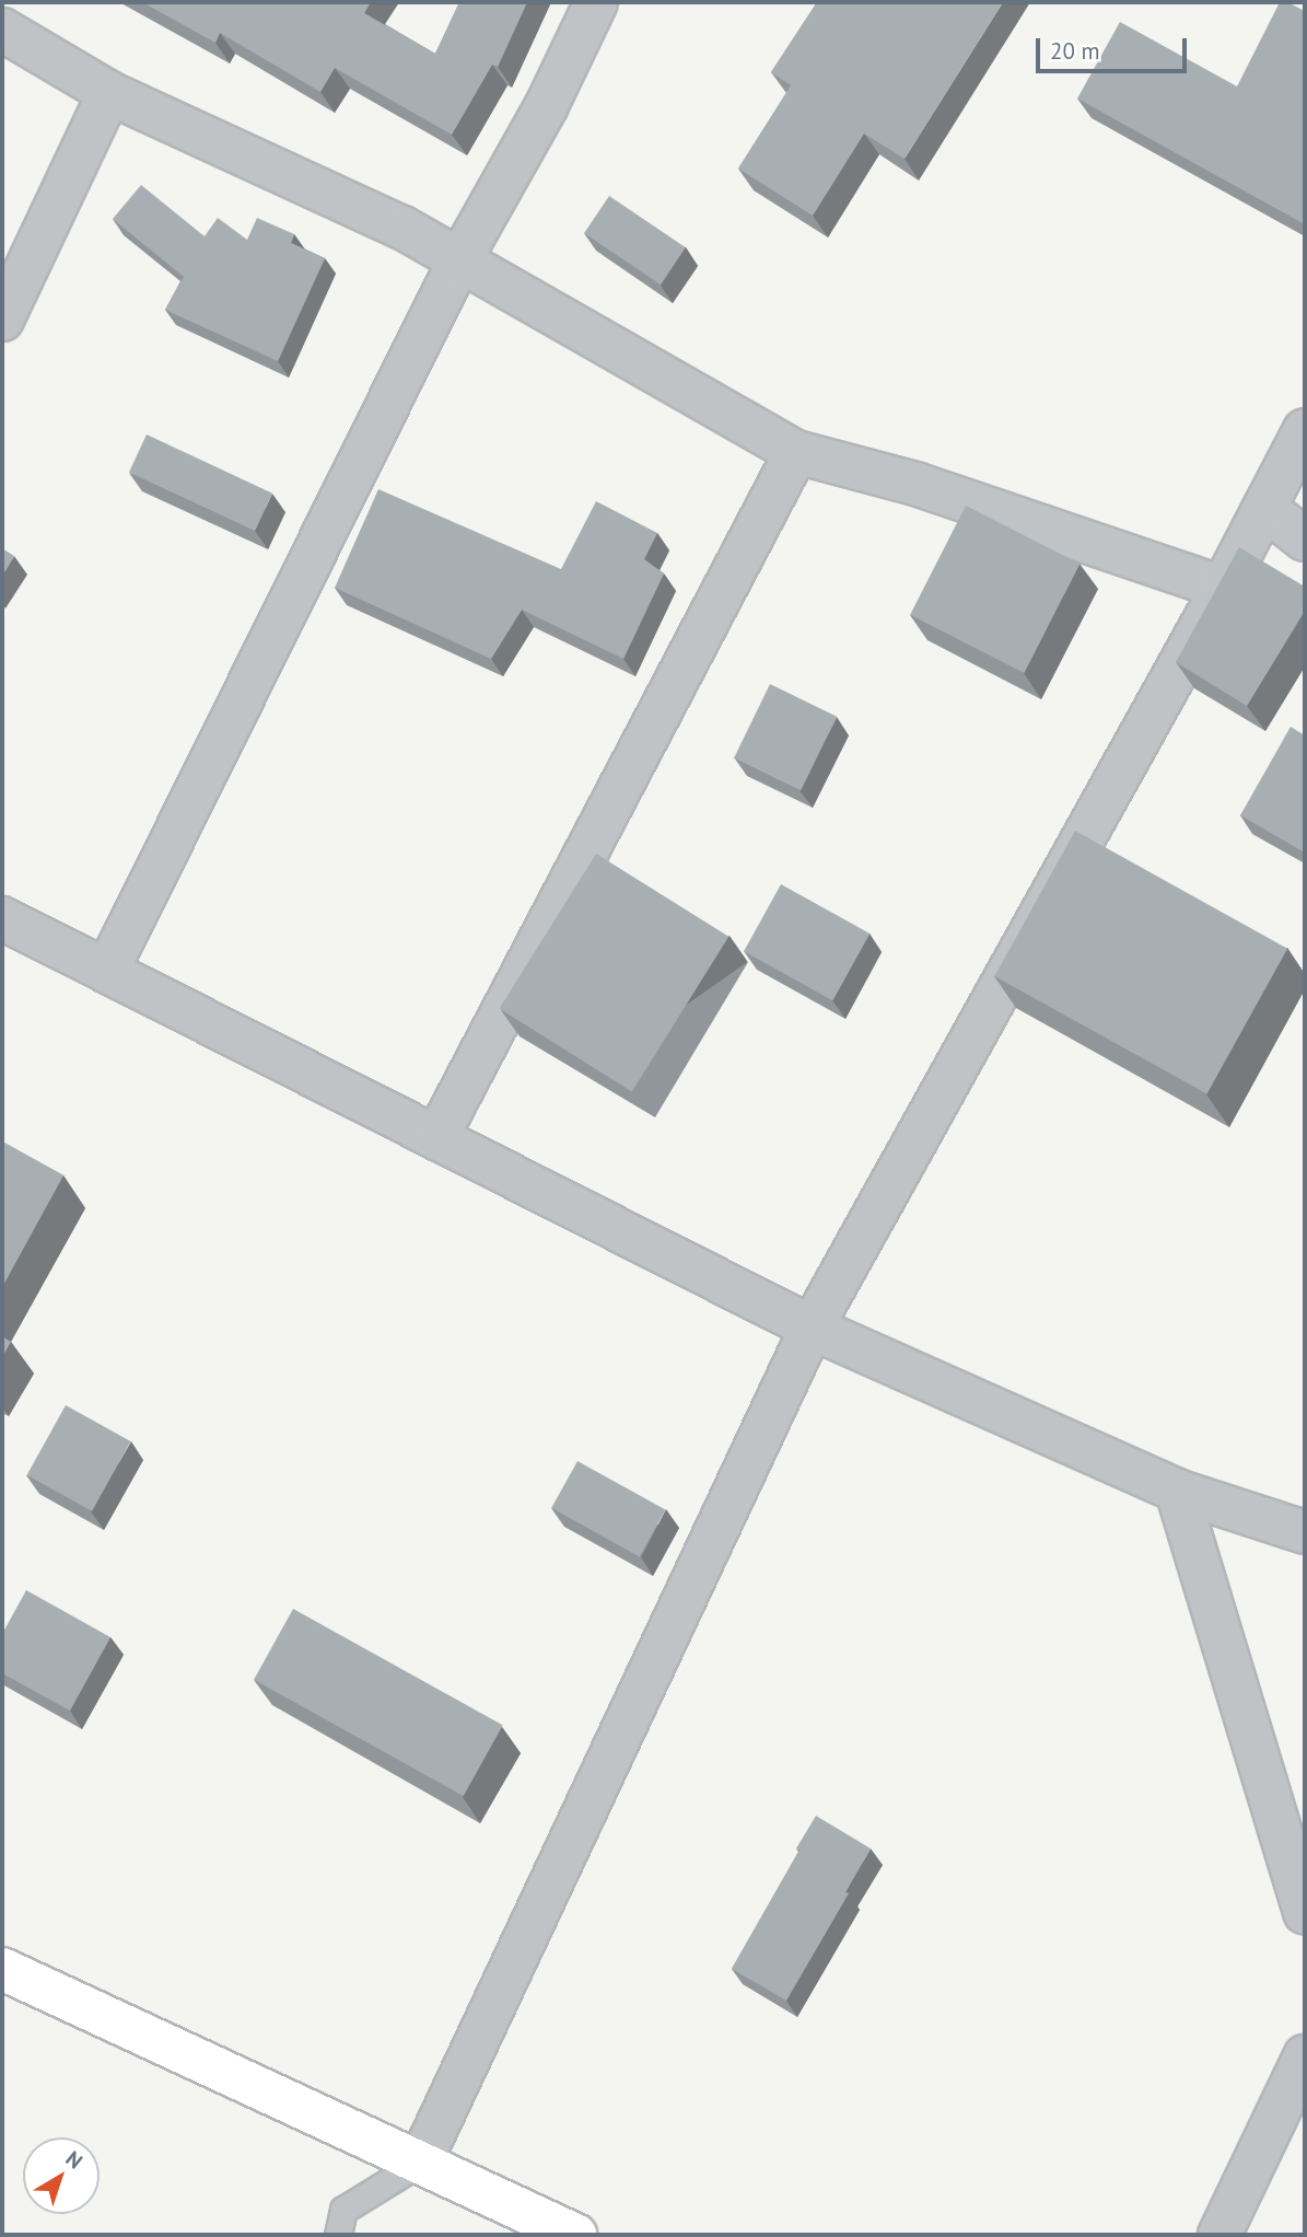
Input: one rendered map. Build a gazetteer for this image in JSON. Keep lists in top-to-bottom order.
{
  "scale_bar": "20 m",
  "north": "top right"
}
